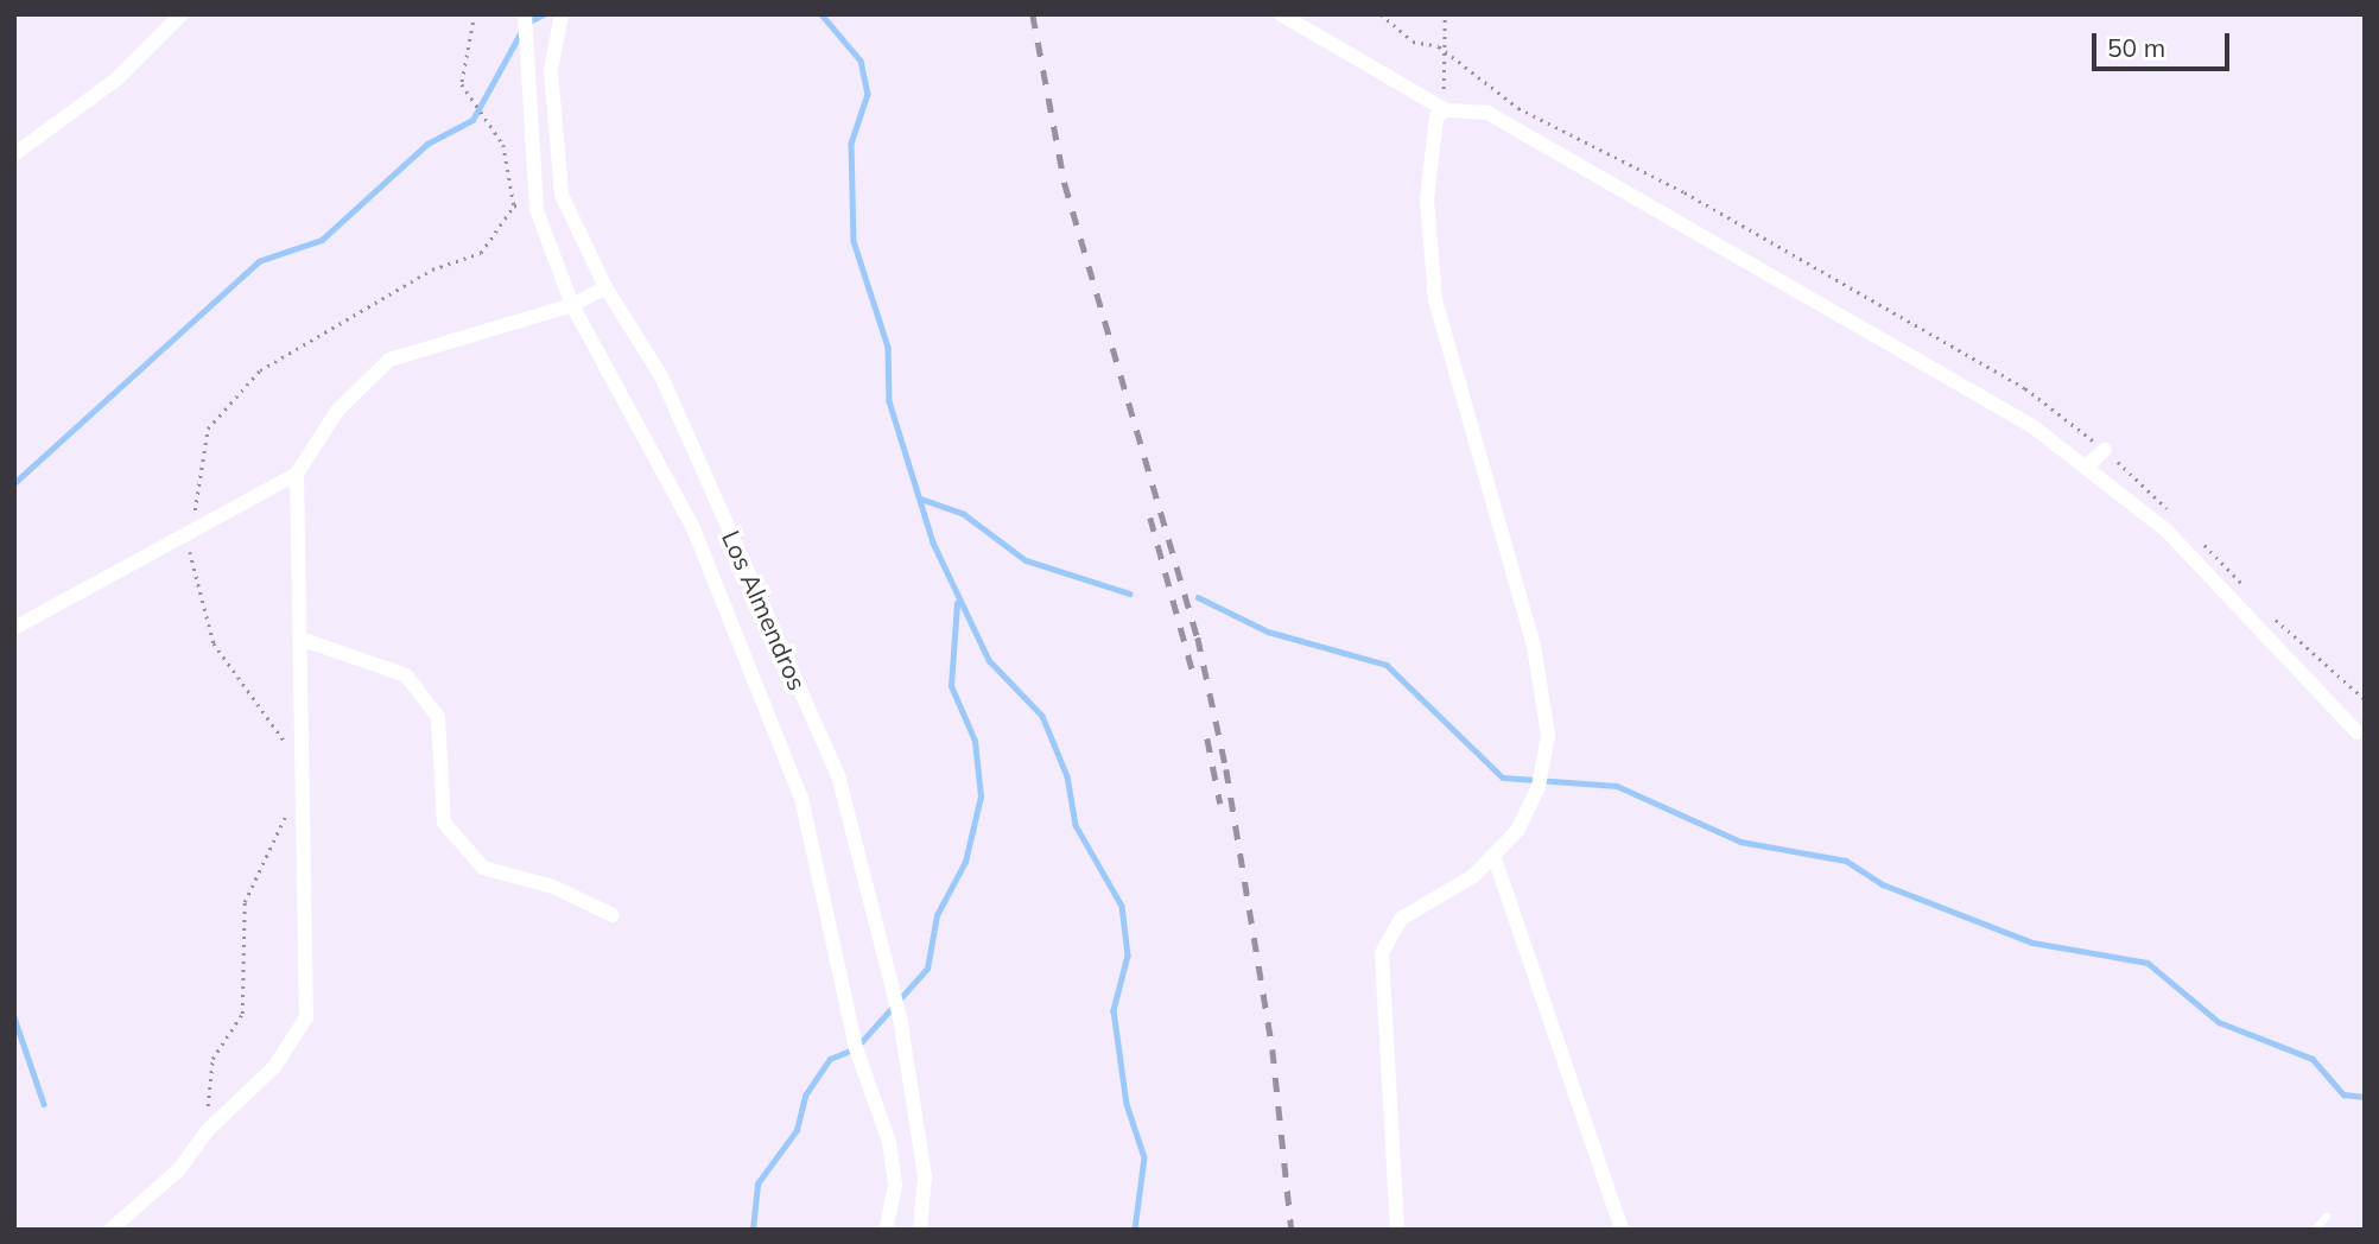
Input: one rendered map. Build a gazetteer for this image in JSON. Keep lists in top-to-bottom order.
{
  "streets": {
    "street": ["Los Almendros"]
  },
  "scale_bar": "50 m"
}
